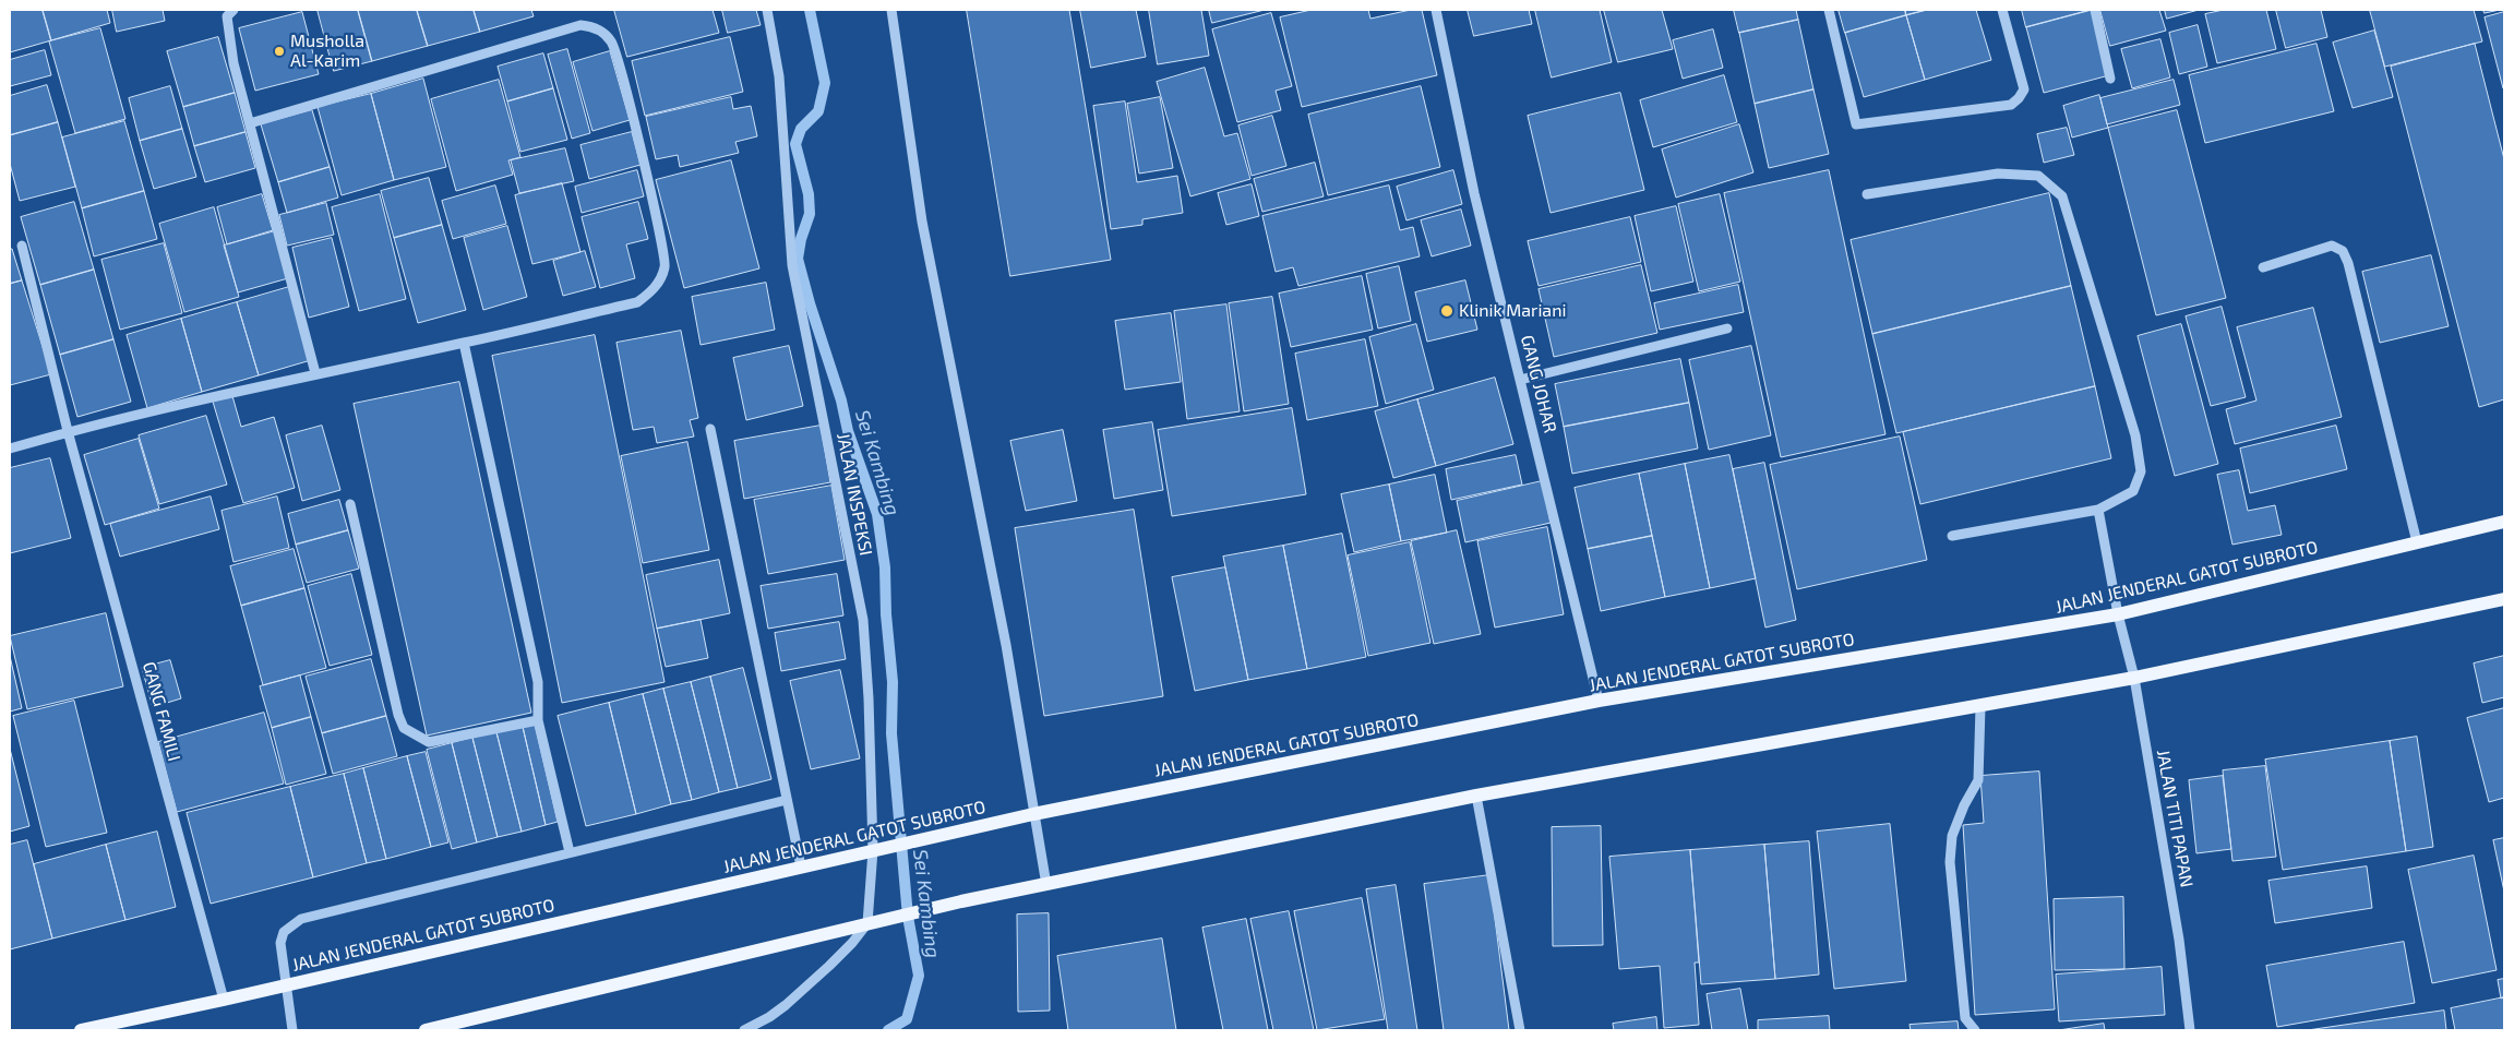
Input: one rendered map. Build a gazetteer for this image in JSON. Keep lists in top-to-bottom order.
{
  "streets": {
    "main road": ["JALAN JENDERAL GATOT SUBROTO"],
    "street": [
      "GANG JOHAR",
      "JALAN INSPEKSI",
      "GANG FAMILI",
      "JALAN TITI PAPAN"
    ]
  },
  "crossings": [
    ["GANG JOHAR", "JALAN JENDERAL GATOT SUBROTO"],
    ["JALAN INSPEKSI", "JALAN JENDERAL GATOT SUBROTO"],
    ["JALAN JENDERAL GATOT SUBROTO", "GANG FAMILI"],
    ["JALAN JENDERAL GATOT SUBROTO", "JALAN TITI PAPAN"]
  ],
  "water": ["Sei Kambing"],
  "places": ["Musholla Al-Karim", "Klinik Mariani"]
}
